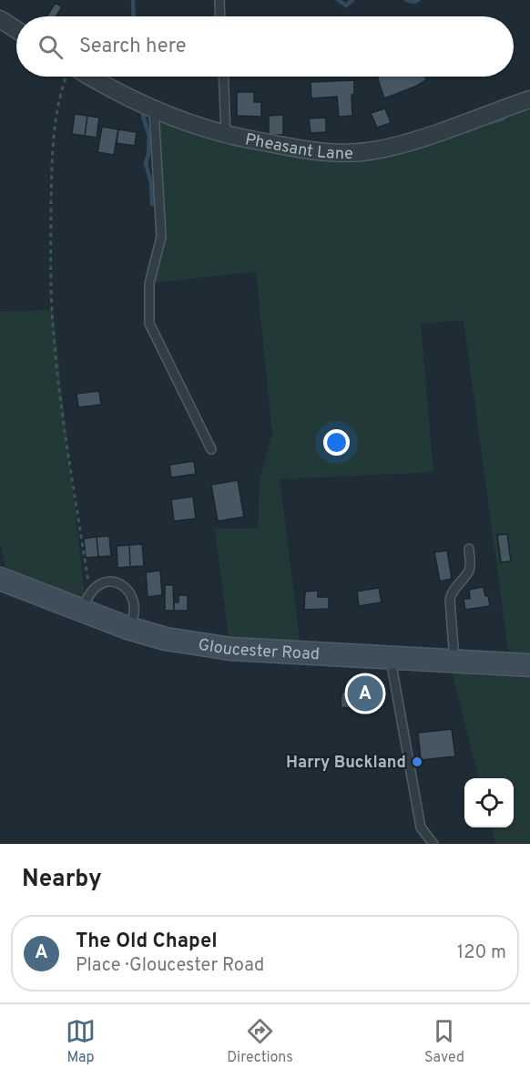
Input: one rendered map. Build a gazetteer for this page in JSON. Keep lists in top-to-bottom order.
{
  "streets": {
    "main road": ["Gloucester Road"],
    "street": ["Pheasant Lane"]
  },
  "places": ["Harry Buckland"],
  "page": {
    "search": "Search here",
    "pins": "A",
    "heading": "Nearby",
    "list": [
      {
        "mark": "A",
        "name": "The Old Chapel",
        "note": "Place · Gloucester Road",
        "value": "120 m"
      }
    ],
    "nav": ["Map", "Directions", "Saved"]
  }
}
